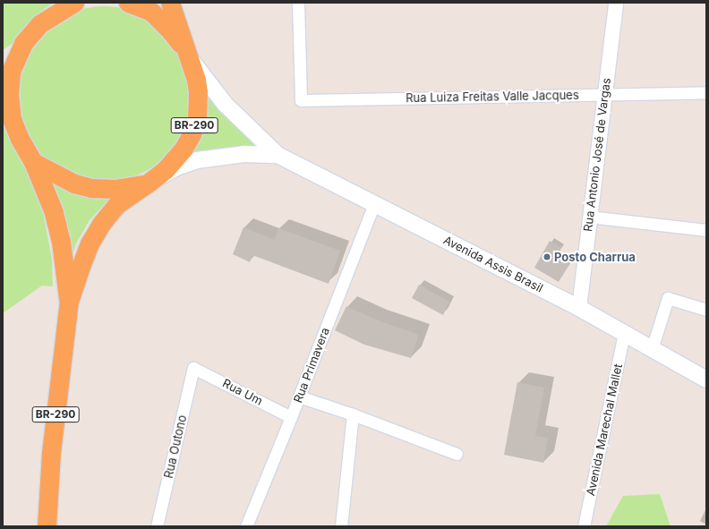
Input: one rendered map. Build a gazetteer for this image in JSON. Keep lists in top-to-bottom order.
{
  "streets": {
    "highway": ["BR-290"],
    "main road": ["Avenida Assis Brasil"],
    "street": [
      "Rua Luiza Freitas Valle Jacques",
      "Rua Antonio José de Vargas",
      "Rua Primavera",
      "Rua Um",
      "Avenida Marechal Mallet",
      "Rua Outono"
    ]
  },
  "crossings": [
    ["Rua Luiza Freitas Valle Jacques", "Rua Antonio José de Vargas"],
    ["BR-290", "Avenida Assis Brasil"],
    ["Rua Antonio José de Vargas", "Avenida Assis Brasil"],
    ["Avenida Assis Brasil", "Rua Primavera"],
    ["Avenida Assis Brasil", "Avenida Marechal Mallet"],
    ["Rua Primavera", "Rua Um"],
    ["Rua Um", "Rua Outono"]
  ],
  "places": ["Posto Charrua"]
}
